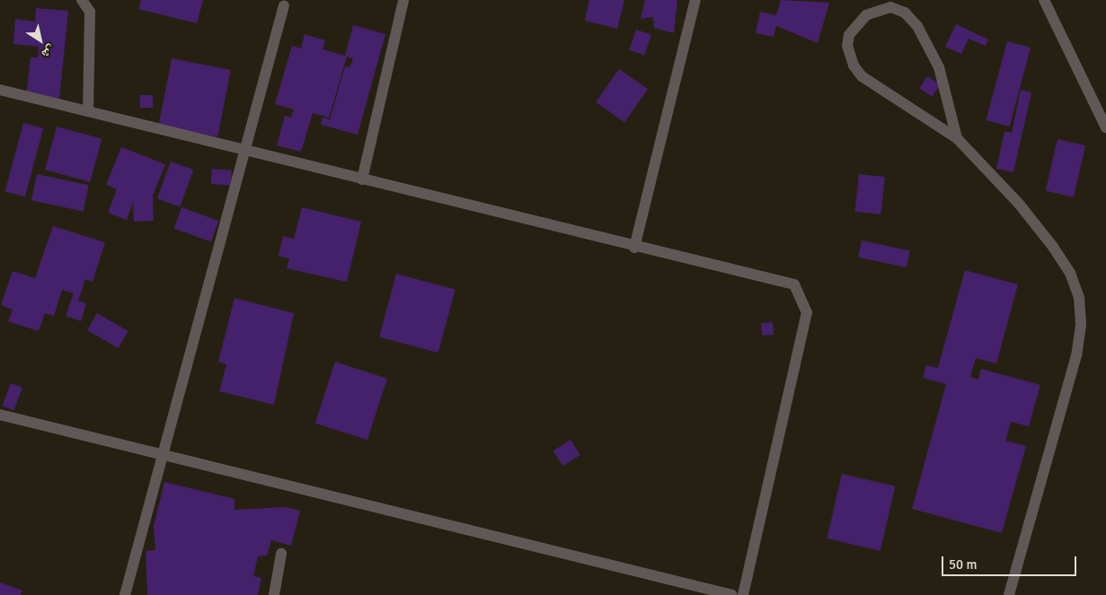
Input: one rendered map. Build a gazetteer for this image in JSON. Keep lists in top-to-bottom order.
{
  "scale_bar": "50 m",
  "north": "bottom right"
}
